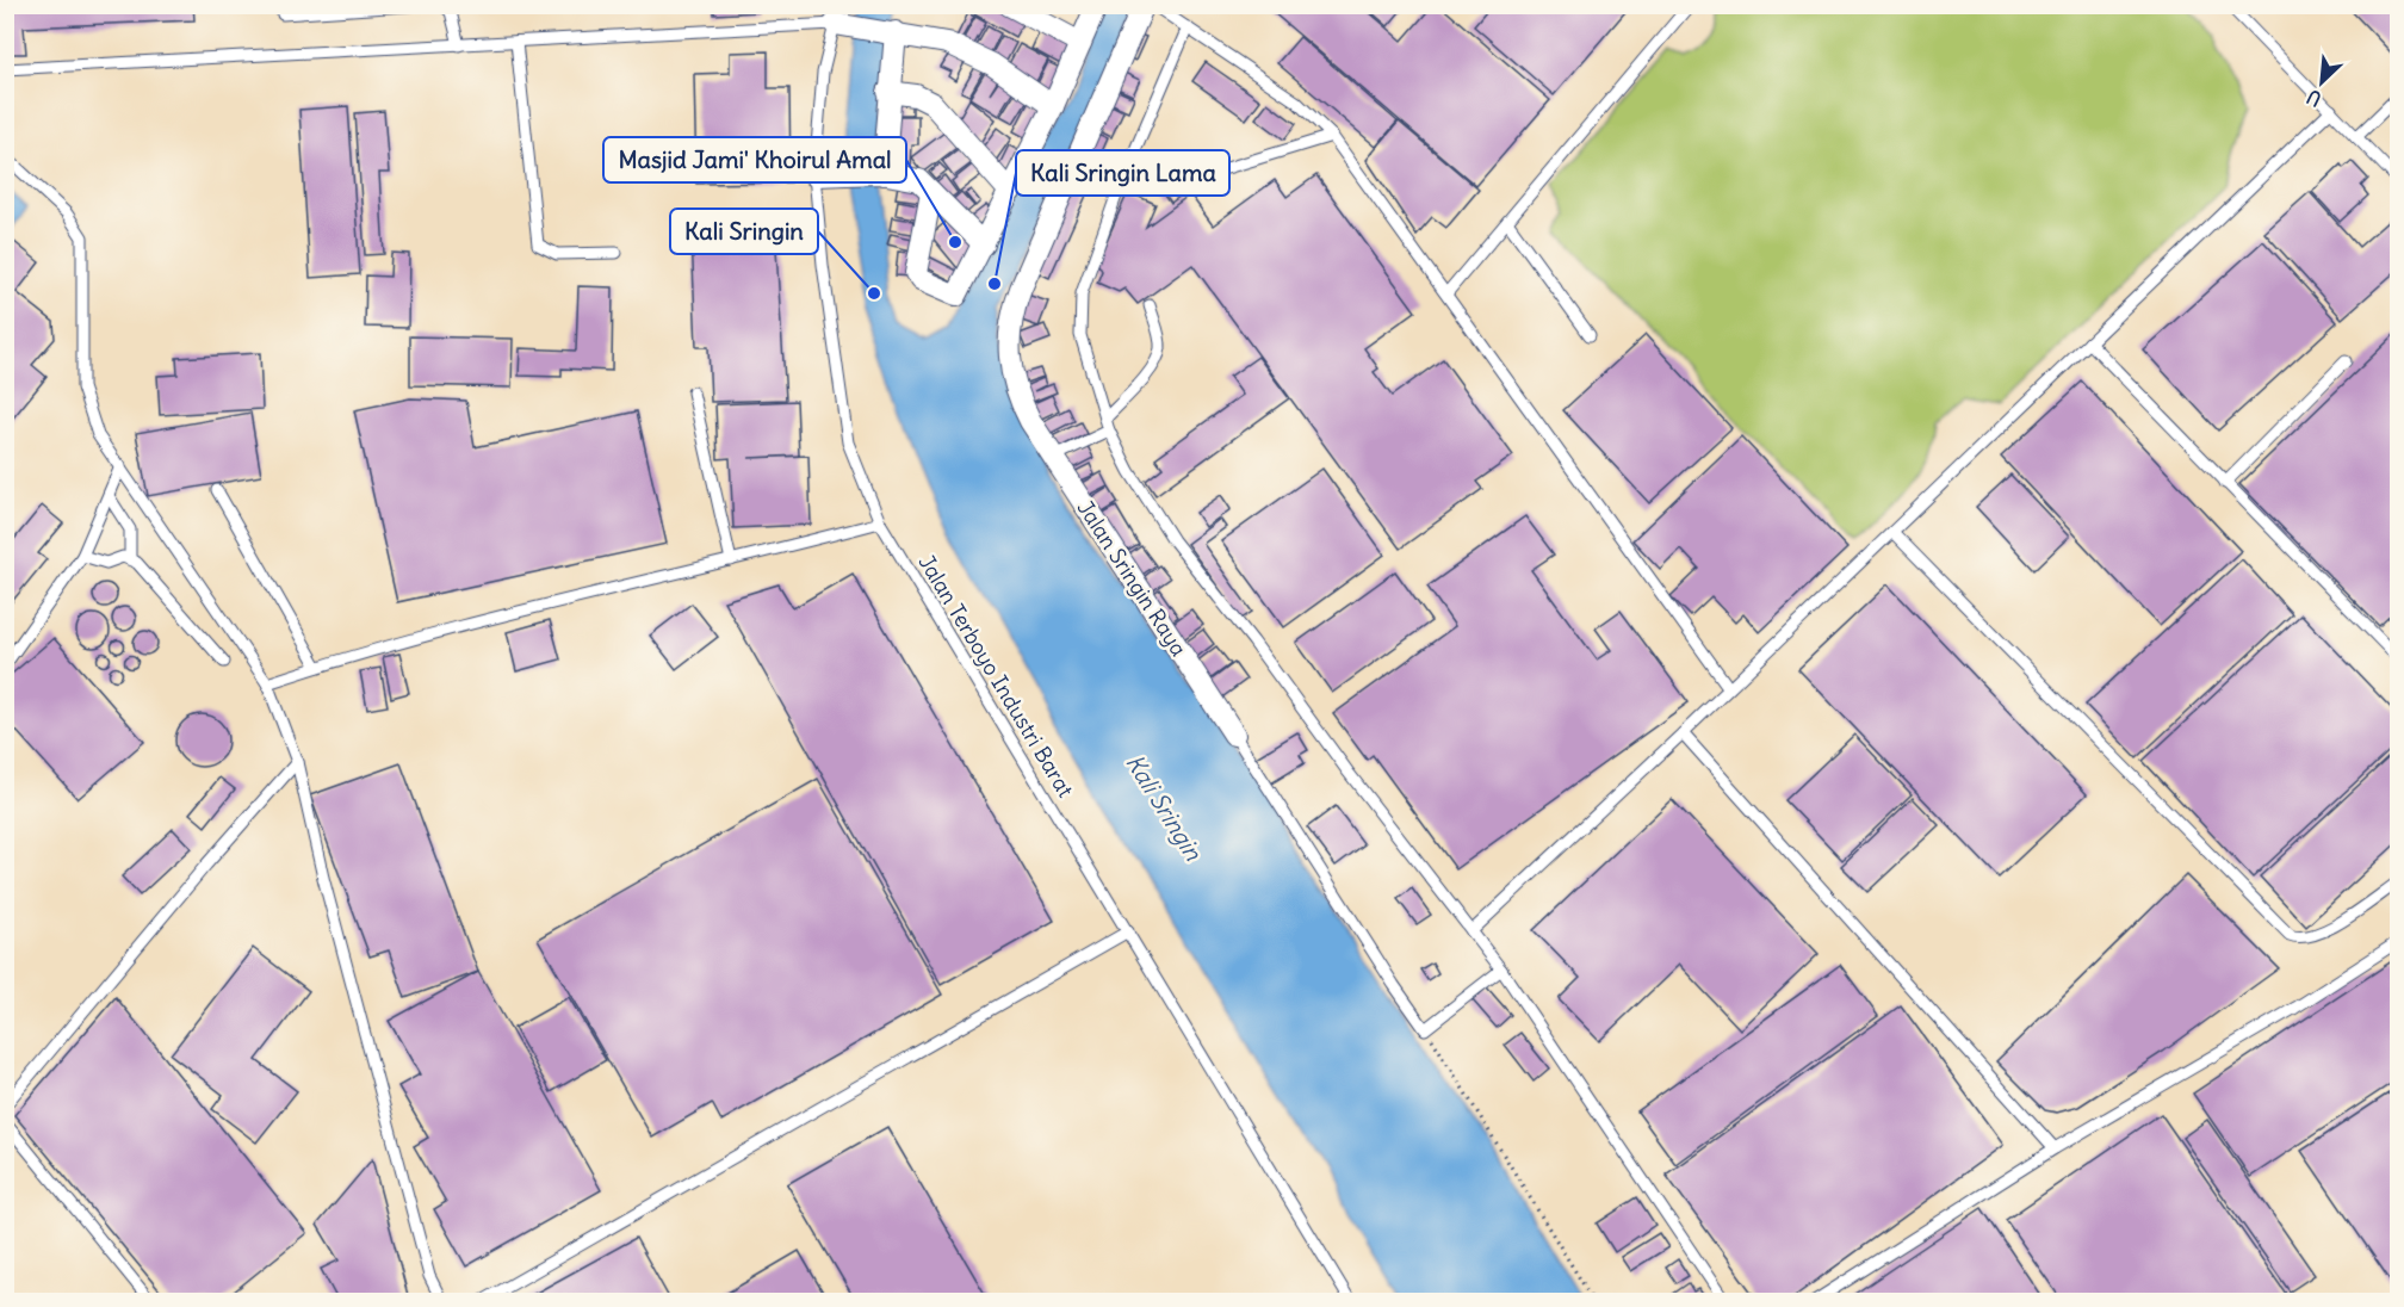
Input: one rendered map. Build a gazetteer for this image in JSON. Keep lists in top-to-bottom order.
{
  "streets": {
    "street": ["Jalan Sringin Raya"],
    "lane": ["Jalan Terboyo Industri Barat"]
  },
  "water": ["Kali Sringin"],
  "places": ["Masjid Jami' Khoirul Amal", "Kali Sringin Lama", "Kali Sringin"],
  "north": "bottom left"
}
